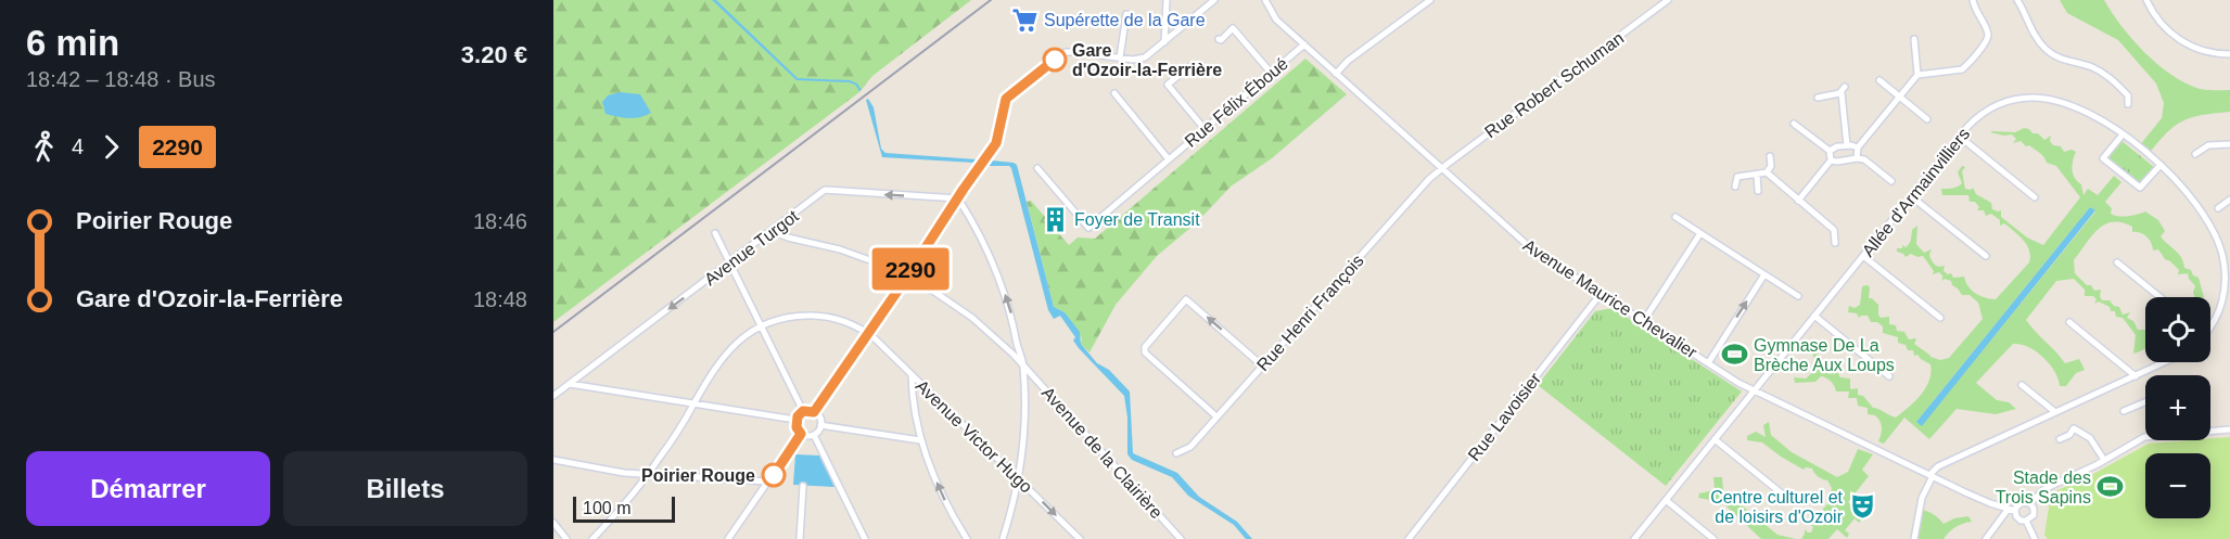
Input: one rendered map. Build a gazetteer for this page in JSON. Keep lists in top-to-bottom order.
{
  "streets": {
    "street": [
      "Rue Robert Schuman",
      "Rue Félix Éboué",
      "Allée d'Armainvilliers",
      "Avenue Turgot",
      "Avenue Maurice Chevalier",
      "Rue Henri François",
      "Rue Lavoisier",
      "Avenue Victor Hugo",
      "Avenue de la Clairière"
    ]
  },
  "crossings": [
    ["Rue Robert Schuman", "Avenue Maurice Chevalier"],
    ["Rue Robert Schuman", "Rue Henri François"],
    ["Rue Félix Éboué", "Avenue Maurice Chevalier"],
    ["Allée d'Armainvilliers", "Avenue Maurice Chevalier"],
    ["Avenue Turgot", "Avenue de la Clairière"],
    ["Avenue Maurice Chevalier", "Rue Henri François"],
    ["Avenue Maurice Chevalier", "Rue Lavoisier"]
  ],
  "one_way": ["Avenue Turgot"],
  "places": {
    "supermarket": ["Supérette de la Gare"],
    "other": ["Gare d'Ozoir-la-Ferrière", "Poirier Rouge"],
    "building": ["Foyer de Transit"],
    "sports": ["Gymnase De La Brèche Aux Loups", "Stade des Trois Sapins"],
    "theatre": ["Centre culturel et de loisirs d'Ozoir"]
  },
  "lines": ["bus line 2290"],
  "scale_bar": "100 m",
  "page": {
    "heading": ["6 min", "18:42 – 18:48 · Bus", "3.20 €"],
    "on_map": "2290",
    "legs": ["4", "2290"],
    "list": [
      {
        "name": "Poirier Rouge",
        "value": "18:46"
      },
      {
        "name": "Gare d'Ozoir-la-Ferrière",
        "value": "18:48"
      }
    ],
    "map_buttons": ["+", "−"],
    "buttons": ["Démarrer", "Billets"],
    "scale": "100 m"
  }
}
